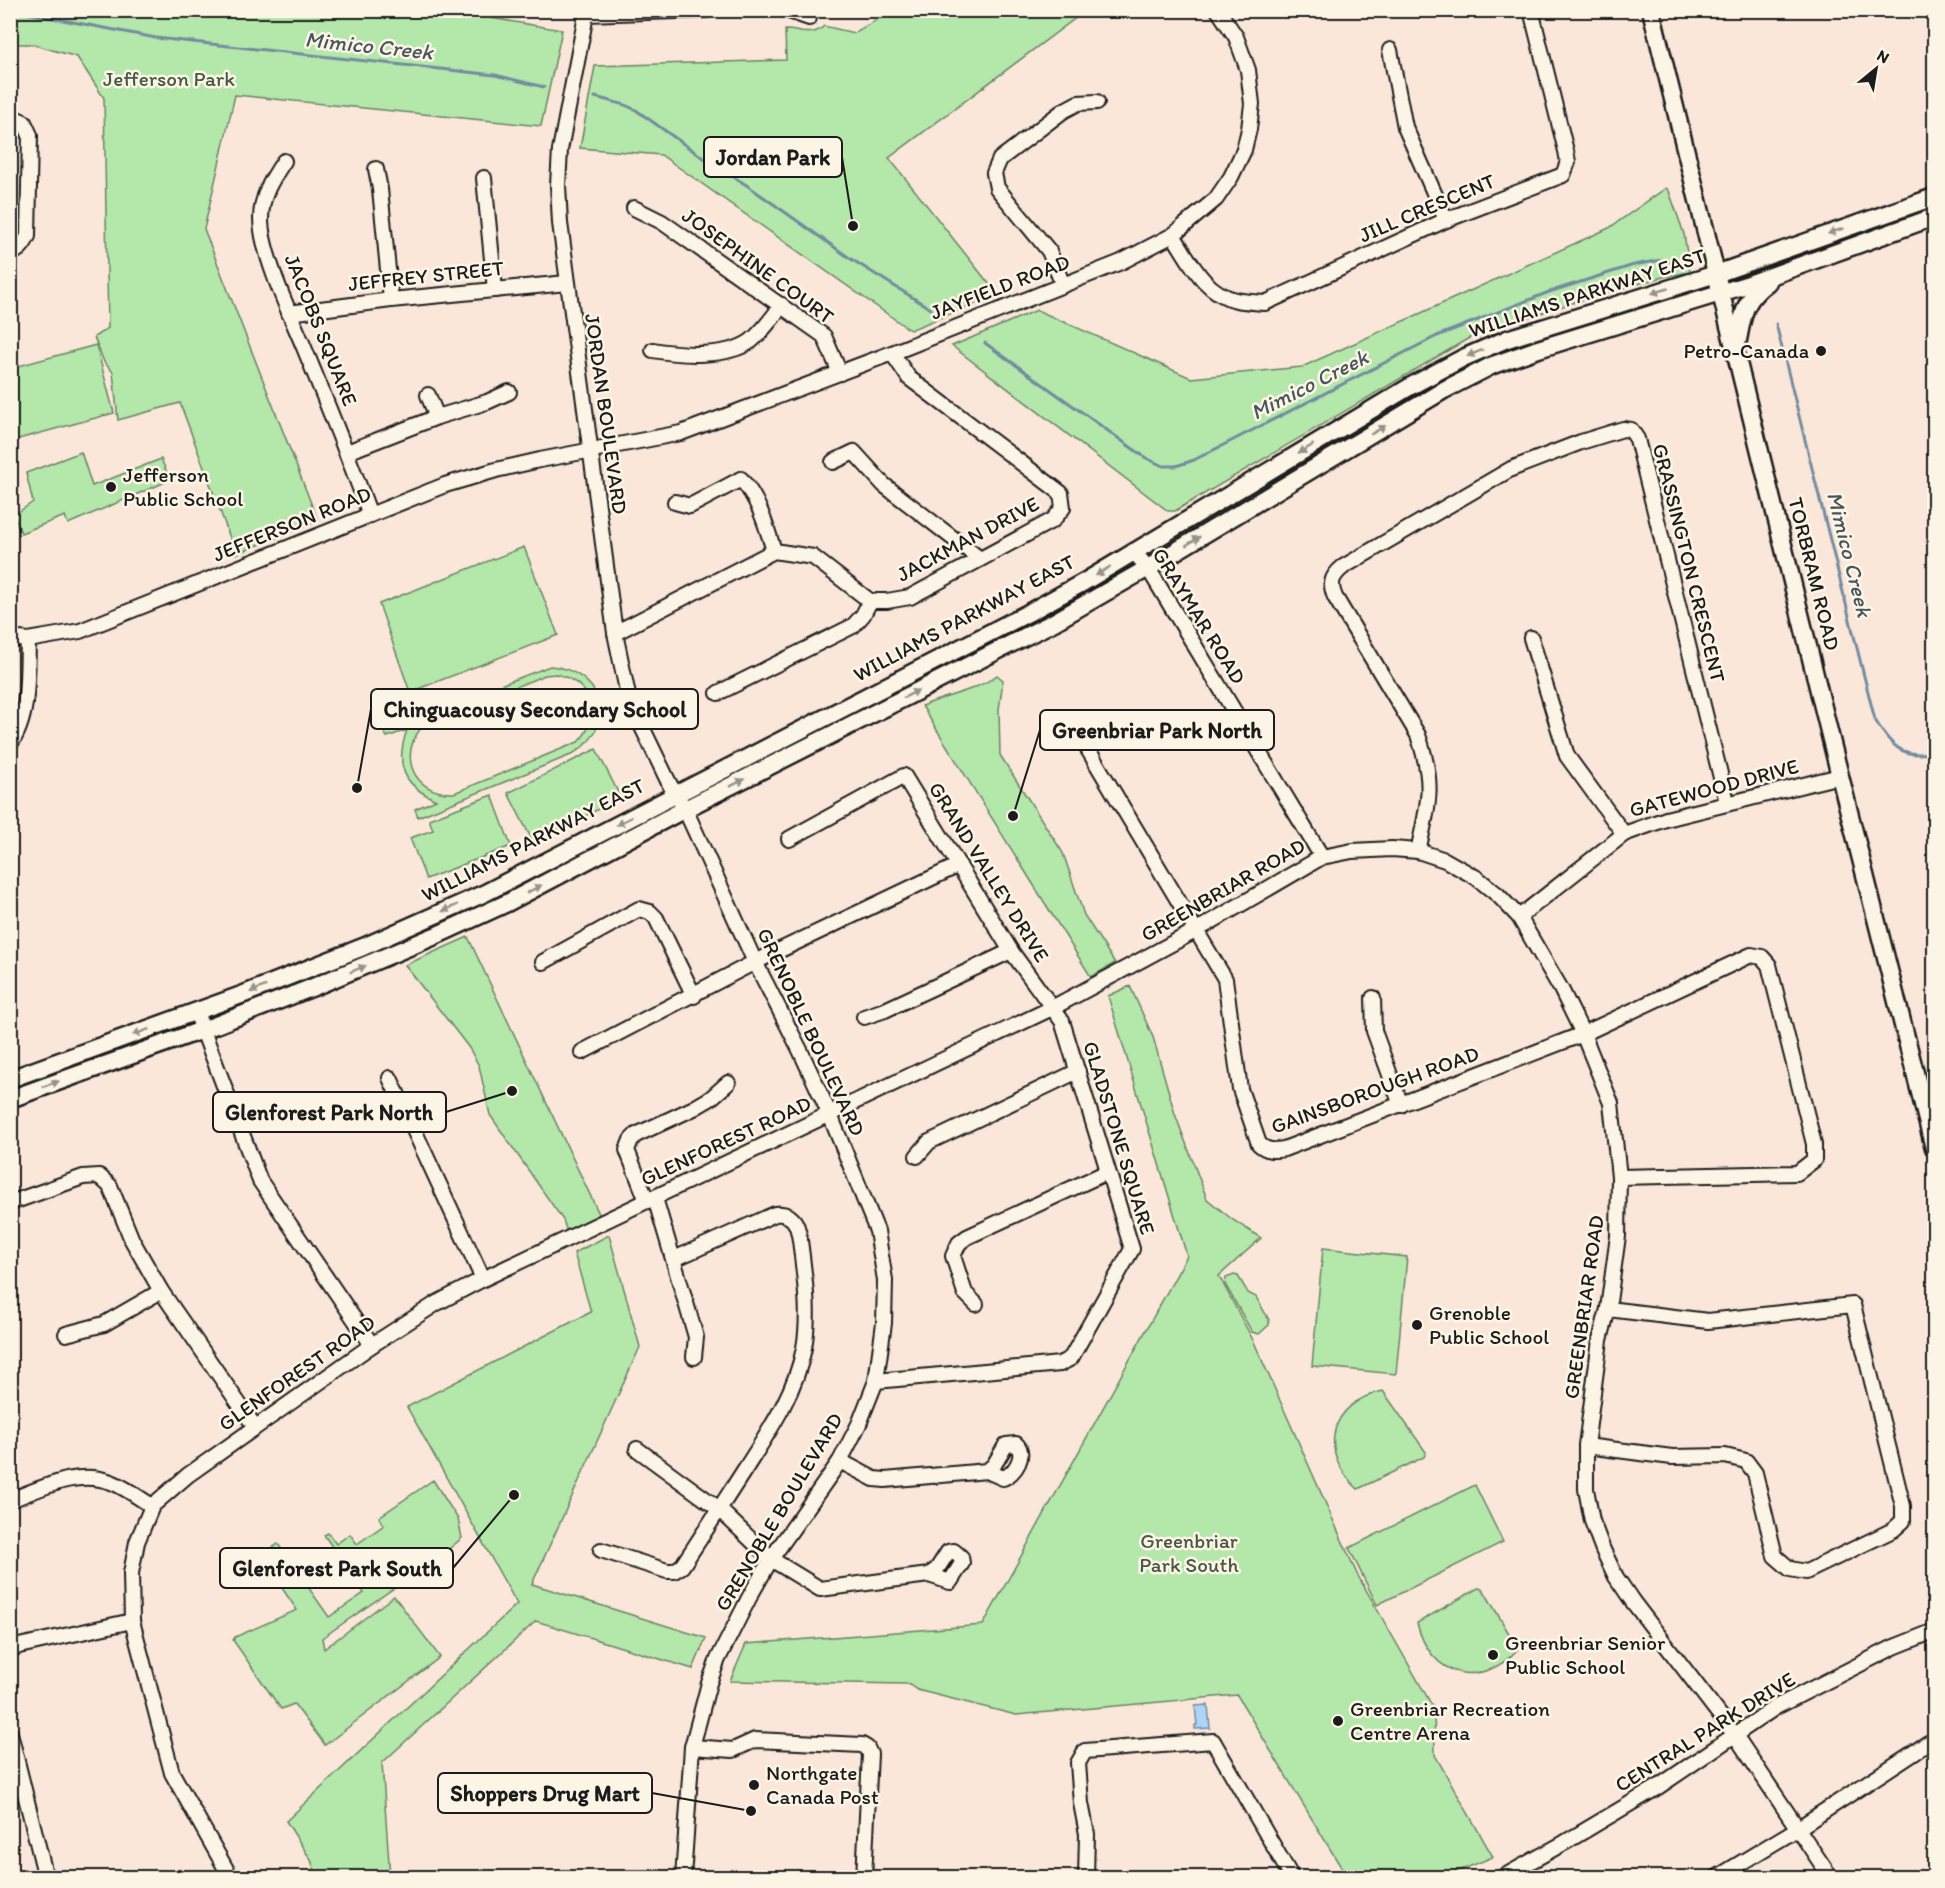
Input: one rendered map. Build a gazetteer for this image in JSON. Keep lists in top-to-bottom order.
{
  "streets": {
    "main road": ["WILLIAMS PARKWAY EAST", "TORBRAM ROAD"],
    "street": [
      "JILL CRESCENT",
      "JOSEPHINE COURT",
      "JEFFREY STREET",
      "JAYFIELD ROAD",
      "JACOBS SQUARE",
      "JORDAN BOULEVARD",
      "JEFFERSON ROAD",
      "JACKMAN DRIVE",
      "GRASSINGTON CRESCENT",
      "GRAYMAR ROAD",
      "GATEWOOD DRIVE",
      "GRAND VALLEY DRIVE",
      "GREENBRIAR ROAD",
      "GRENOBLE BOULEVARD",
      "GAINSBOROUGH ROAD",
      "GLADSTONE SQUARE",
      "GLENFOREST ROAD",
      "CENTRAL PARK DRIVE"
    ]
  },
  "crossings": [
    ["JILL CRESCENT", "JAYFIELD ROAD"],
    ["JOSEPHINE COURT", "JAYFIELD ROAD"],
    ["JEFFREY STREET", "JACOBS SQUARE"],
    ["JEFFREY STREET", "JORDAN BOULEVARD"],
    ["JAYFIELD ROAD", "JORDAN BOULEVARD"],
    ["JAYFIELD ROAD", "JEFFERSON ROAD"],
    ["JAYFIELD ROAD", "JACKMAN DRIVE"],
    ["WILLIAMS PARKWAY EAST", "JORDAN BOULEVARD"],
    ["WILLIAMS PARKWAY EAST", "TORBRAM ROAD"],
    ["WILLIAMS PARKWAY EAST", "GRAYMAR ROAD"],
    ["WILLIAMS PARKWAY EAST", "GRENOBLE BOULEVARD"],
    ["JACOBS SQUARE", "JEFFERSON ROAD"],
    ["JORDAN BOULEVARD", "JEFFERSON ROAD"],
    ["JORDAN BOULEVARD", "GRENOBLE BOULEVARD"],
    ["GRASSINGTON CRESCENT", "GATEWOOD DRIVE"],
    ["GRASSINGTON CRESCENT", "GREENBRIAR ROAD"],
    ["TORBRAM ROAD", "GATEWOOD DRIVE"],
    ["GRAYMAR ROAD", "GREENBRIAR ROAD"],
    ["GATEWOOD DRIVE", "GREENBRIAR ROAD"],
    ["GRAND VALLEY DRIVE", "GREENBRIAR ROAD"],
    ["GRAND VALLEY DRIVE", "GLADSTONE SQUARE"],
    ["GREENBRIAR ROAD", "GRENOBLE BOULEVARD"],
    ["GREENBRIAR ROAD", "GAINSBOROUGH ROAD"],
    ["GREENBRIAR ROAD", "GLADSTONE SQUARE"],
    ["GREENBRIAR ROAD", "GLENFOREST ROAD"],
    ["GREENBRIAR ROAD", "CENTRAL PARK DRIVE"],
    ["GRENOBLE BOULEVARD", "GLADSTONE SQUARE"],
    ["GRENOBLE BOULEVARD", "GLENFOREST ROAD"]
  ],
  "water": ["Mimico Creek"],
  "parks": ["Jefferson Park", "Greenbriar Park South"],
  "places": [
    "Jordan Park",
    "Petro-Canada",
    "Jefferson Public School",
    "Chinguacousy Secondary School",
    "Greenbriar Park North",
    "Glenforest Park North",
    "Grenoble Public School",
    "Glenforest Park South",
    "Greenbriar Senior Public School",
    "Greenbriar Recreation Centre Arena",
    "Northgate Canada Post",
    "Shoppers Drug Mart"
  ],
  "north": "top right"
}
